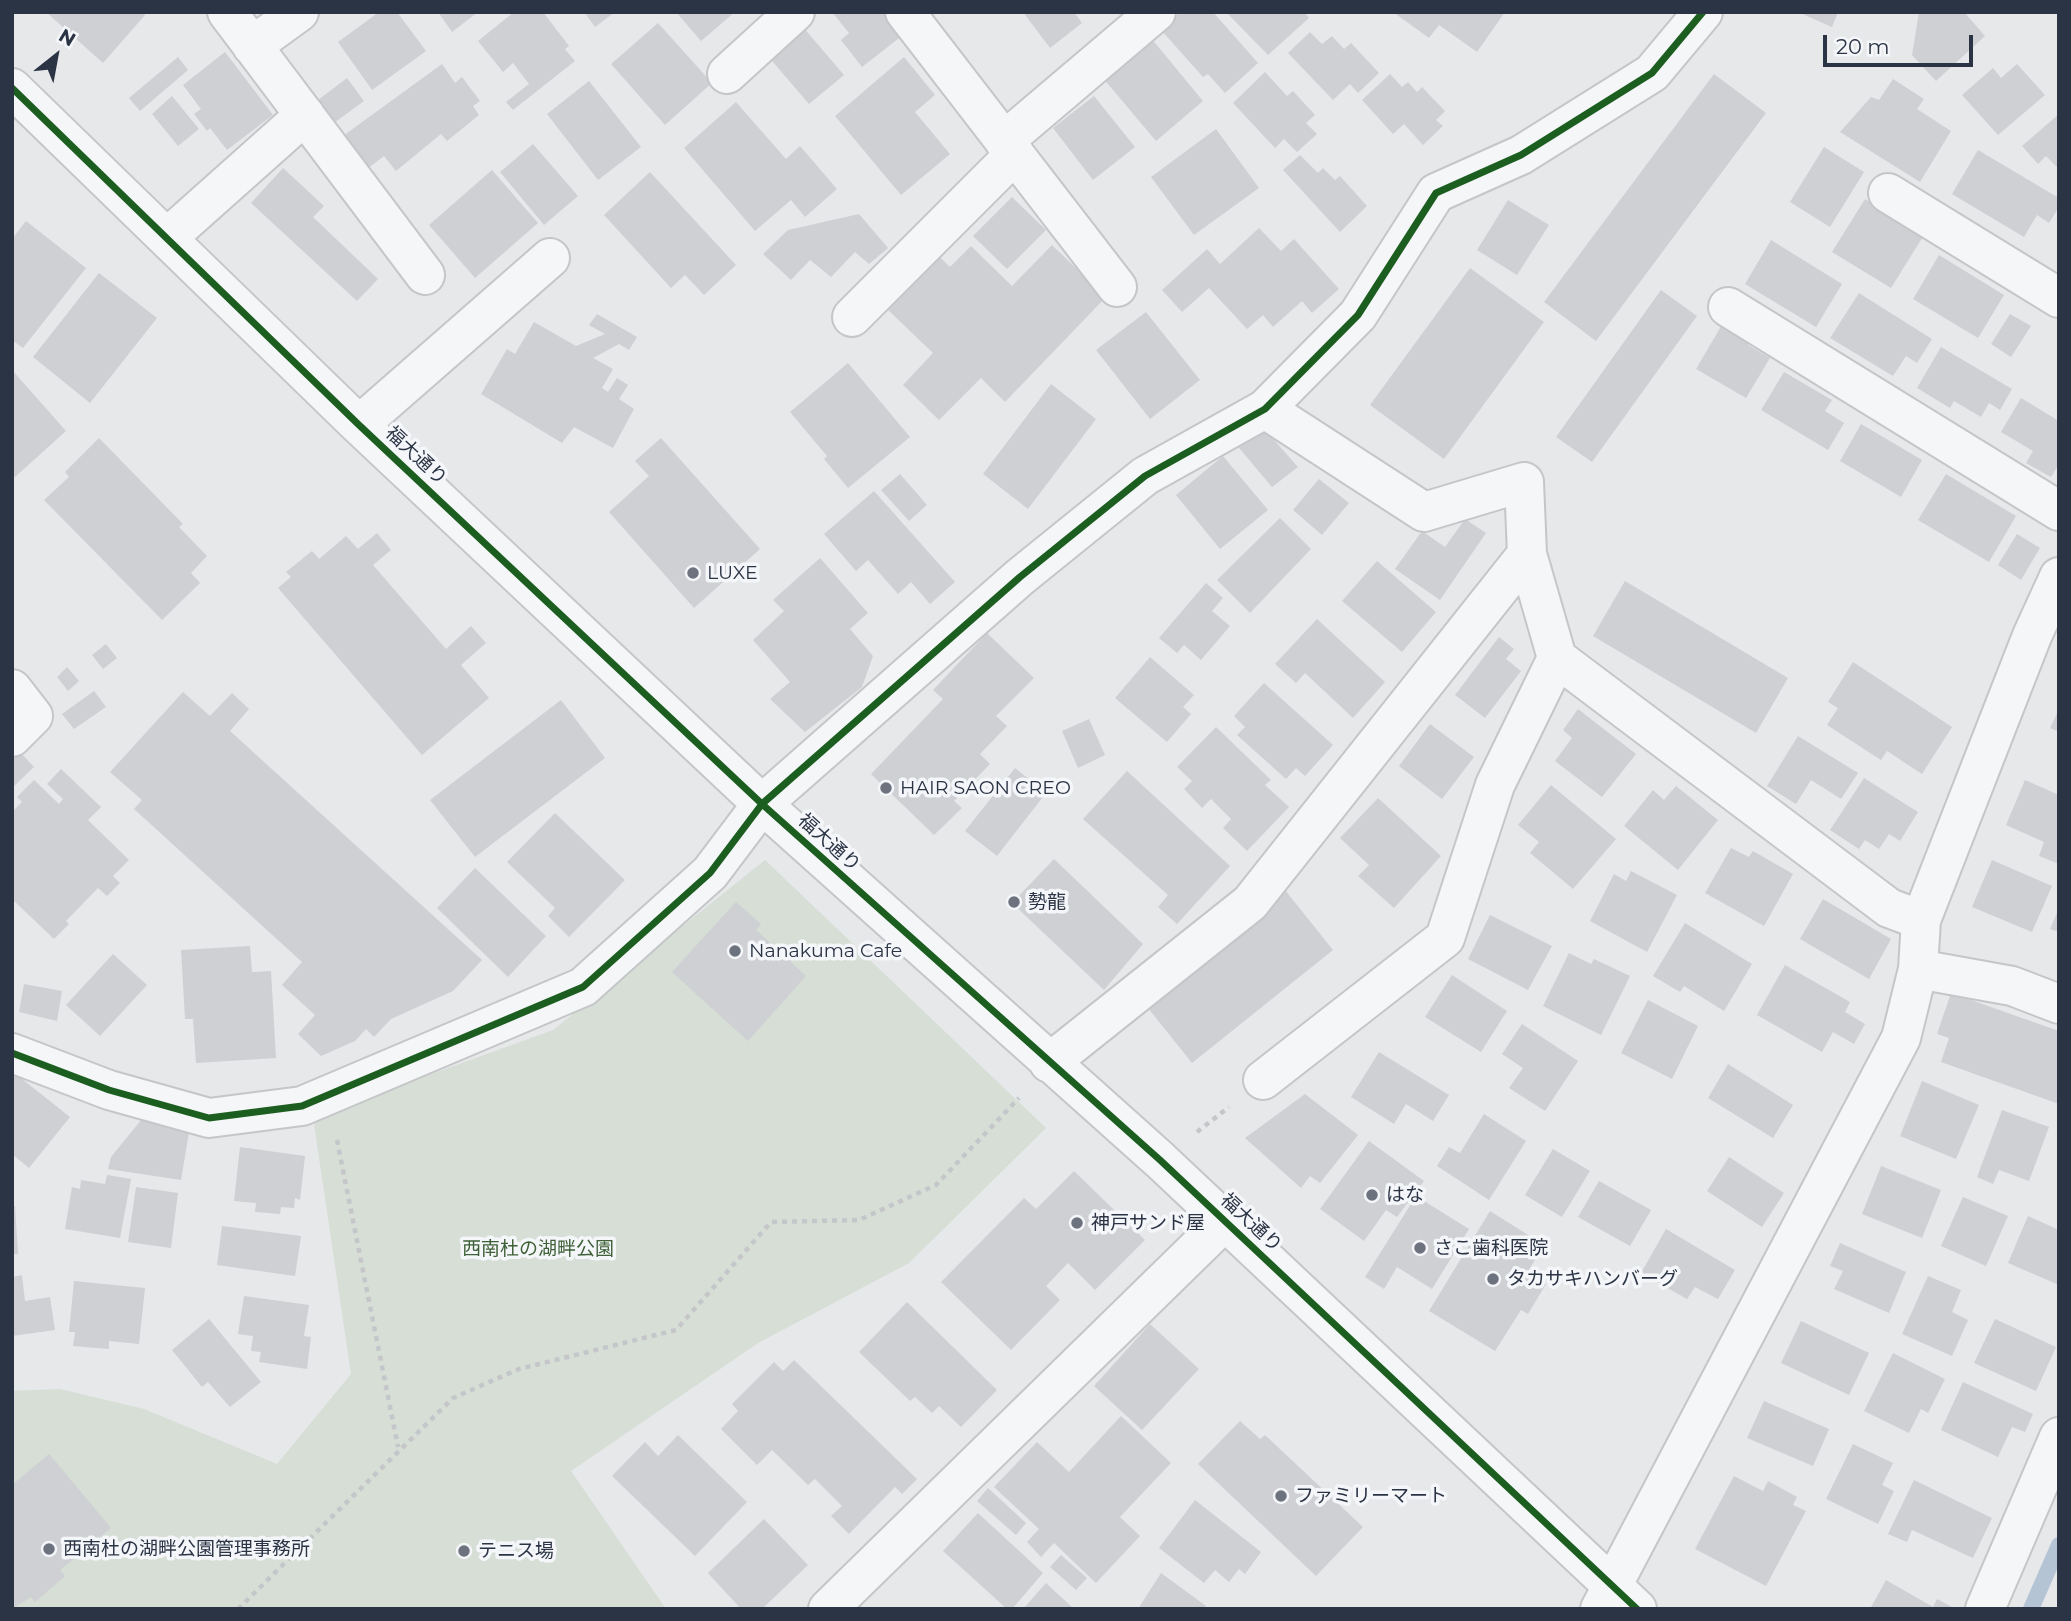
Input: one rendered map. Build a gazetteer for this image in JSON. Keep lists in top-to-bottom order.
{
  "streets": {
    "street": ["福大通り"]
  },
  "parks": ["西南杜の湖畔公園"],
  "places": [
    "LUXE",
    "HAIR SAON CREO",
    "勢龍",
    "Nanakuma Cafe",
    "はな",
    "神戸サンド屋",
    "さこ歯科医院",
    "タカサキハンバーグ",
    "ファミリーマート",
    "西南杜の湖畔公園管理事務所",
    "テニス場"
  ],
  "scale_bar": "20 m",
  "north": "top right"
}
